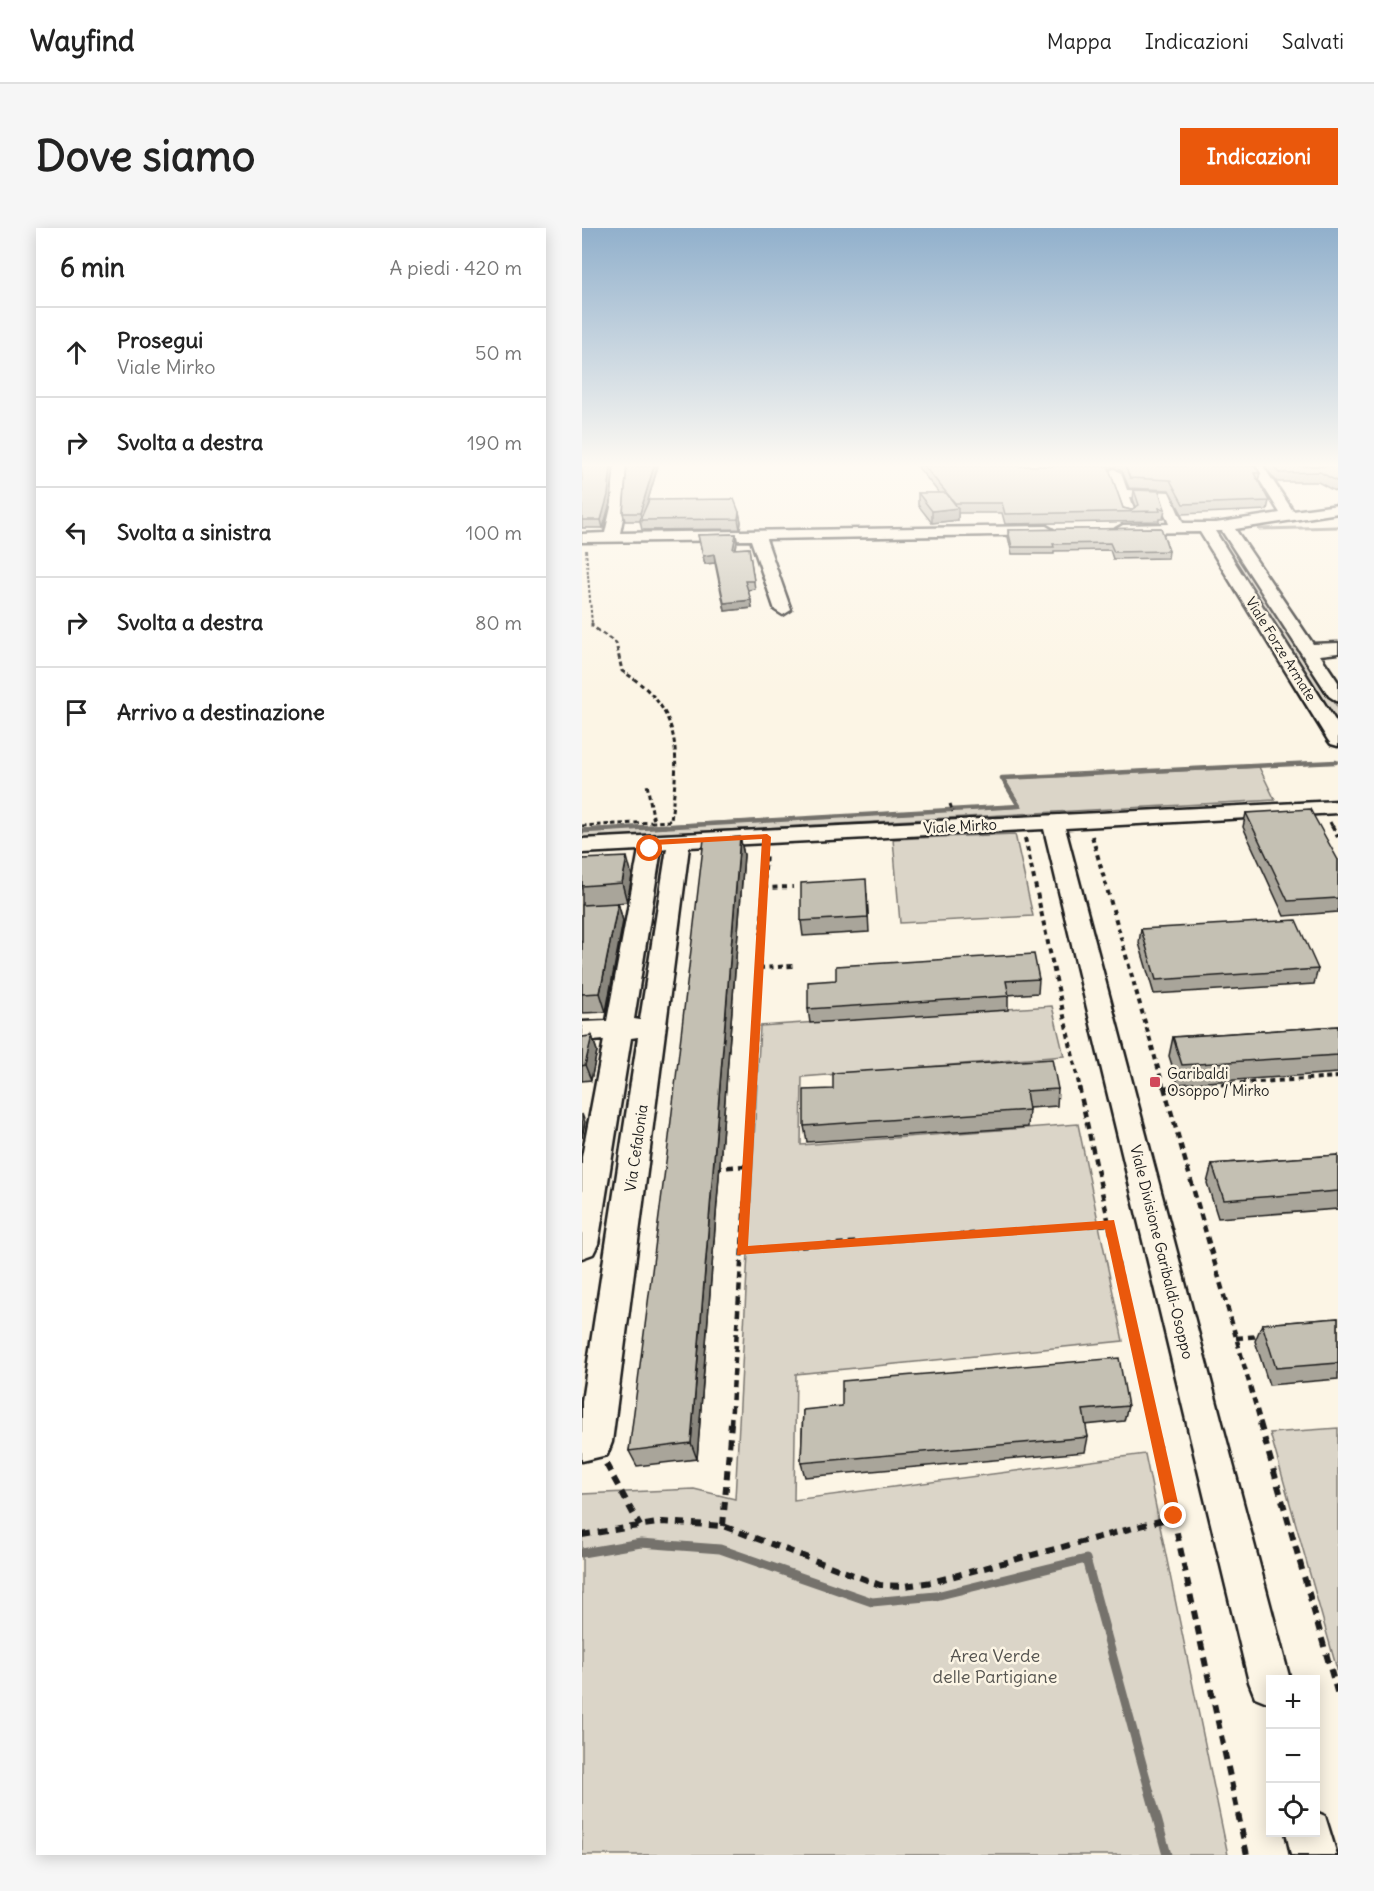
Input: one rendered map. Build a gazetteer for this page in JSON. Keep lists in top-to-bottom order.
{
  "streets": {
    "street": [
      "Viale Forze Armate",
      "Viale Mirko",
      "Via Cefalonia",
      "Viale Divisione Garibaldi-Osoppo"
    ]
  },
  "crossings": [
    ["Viale Mirko", "Via Cefalonia"],
    ["Viale Mirko", "Viale Divisione Garibaldi-Osoppo"]
  ],
  "parks": ["Area Verde delle Partigiane"],
  "places": {
    "transit": ["Garibaldi Osoppo / Mirko"]
  },
  "page": {
    "header": "Wayfind",
    "nav": ["Mappa", "Indicazioni", "Salvati"],
    "buttons": "Indicazioni",
    "title": "Dove siamo",
    "heading": ["6 min", "A piedi · 420 m"],
    "list": [
      ["Prosegui", "Viale Mirko", "50 m"],
      ["Svolta a destra", "190 m"],
      ["Svolta a sinistra", "100 m"],
      ["Svolta a destra", "80 m"],
      "Arrivo a destinazione"
    ],
    "map_buttons": ["+", "−"]
  }
}
